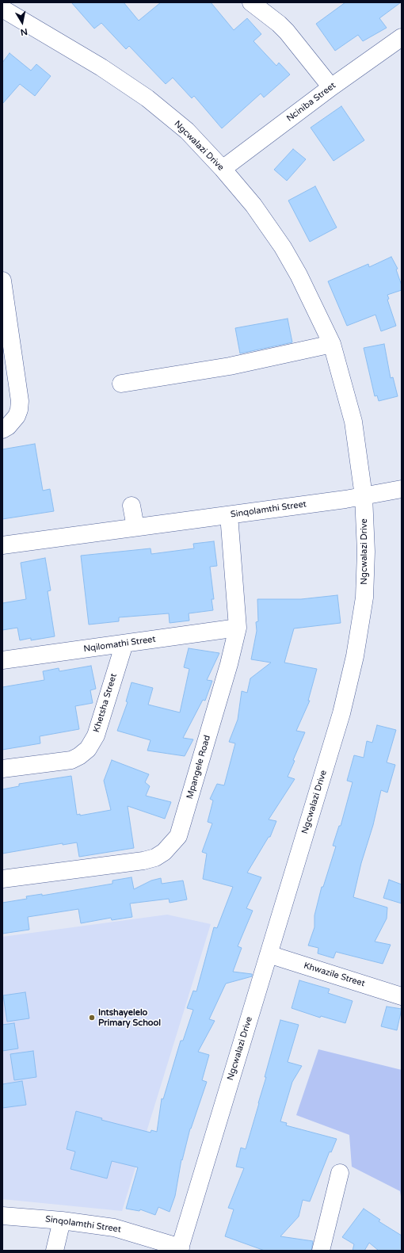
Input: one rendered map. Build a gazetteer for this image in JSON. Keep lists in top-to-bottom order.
{
  "streets": {
    "street": [
      "Nciniba Street",
      "Ngcwalazi Drive",
      "Sinqolamthi Street",
      "Nqilomathi Street",
      "Khetsha Street",
      "Mpangele Road",
      "Khwazile Street"
    ]
  },
  "crossings": [
    ["Nciniba Street", "Ngcwalazi Drive"],
    ["Ngcwalazi Drive", "Sinqolamthi Street"],
    ["Ngcwalazi Drive", "Khwazile Street"],
    ["Sinqolamthi Street", "Mpangele Road"],
    ["Nqilomathi Street", "Khetsha Street"],
    ["Nqilomathi Street", "Mpangele Road"]
  ],
  "places": ["Intshayelelo Primary School"],
  "north": "bottom"
}
